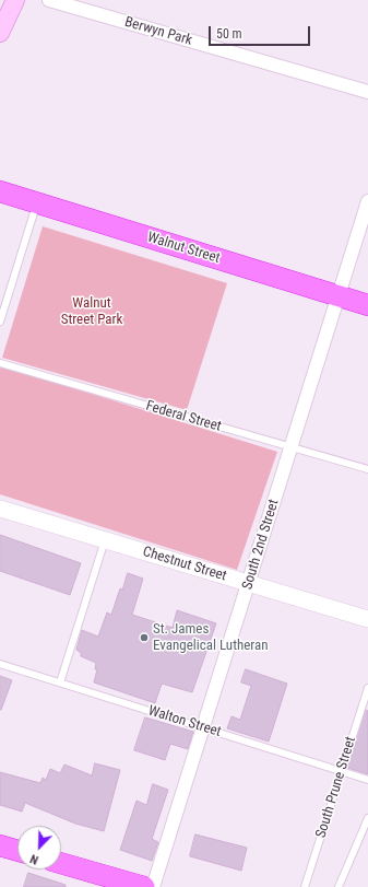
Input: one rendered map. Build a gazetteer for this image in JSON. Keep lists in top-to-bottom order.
{
  "streets": {
    "highway": ["Walnut Street"],
    "street": ["Berwyn Park", "South 2nd Street", "Chestnut Street"],
    "lane": ["Federal Street", "Walton Street", "South Prune Street"]
  },
  "crossings": [
    ["Walnut Street", "South 2nd Street"],
    ["Federal Street", "South 2nd Street"],
    ["South 2nd Street", "Chestnut Street"],
    ["South 2nd Street", "Walton Street"],
    ["Walton Street", "South Prune Street"]
  ],
  "parks": ["Walnut Street Park"],
  "places": ["St. James Evangelical Lutheran"],
  "scale_bar": "50 m",
  "north": "bottom left"
}
